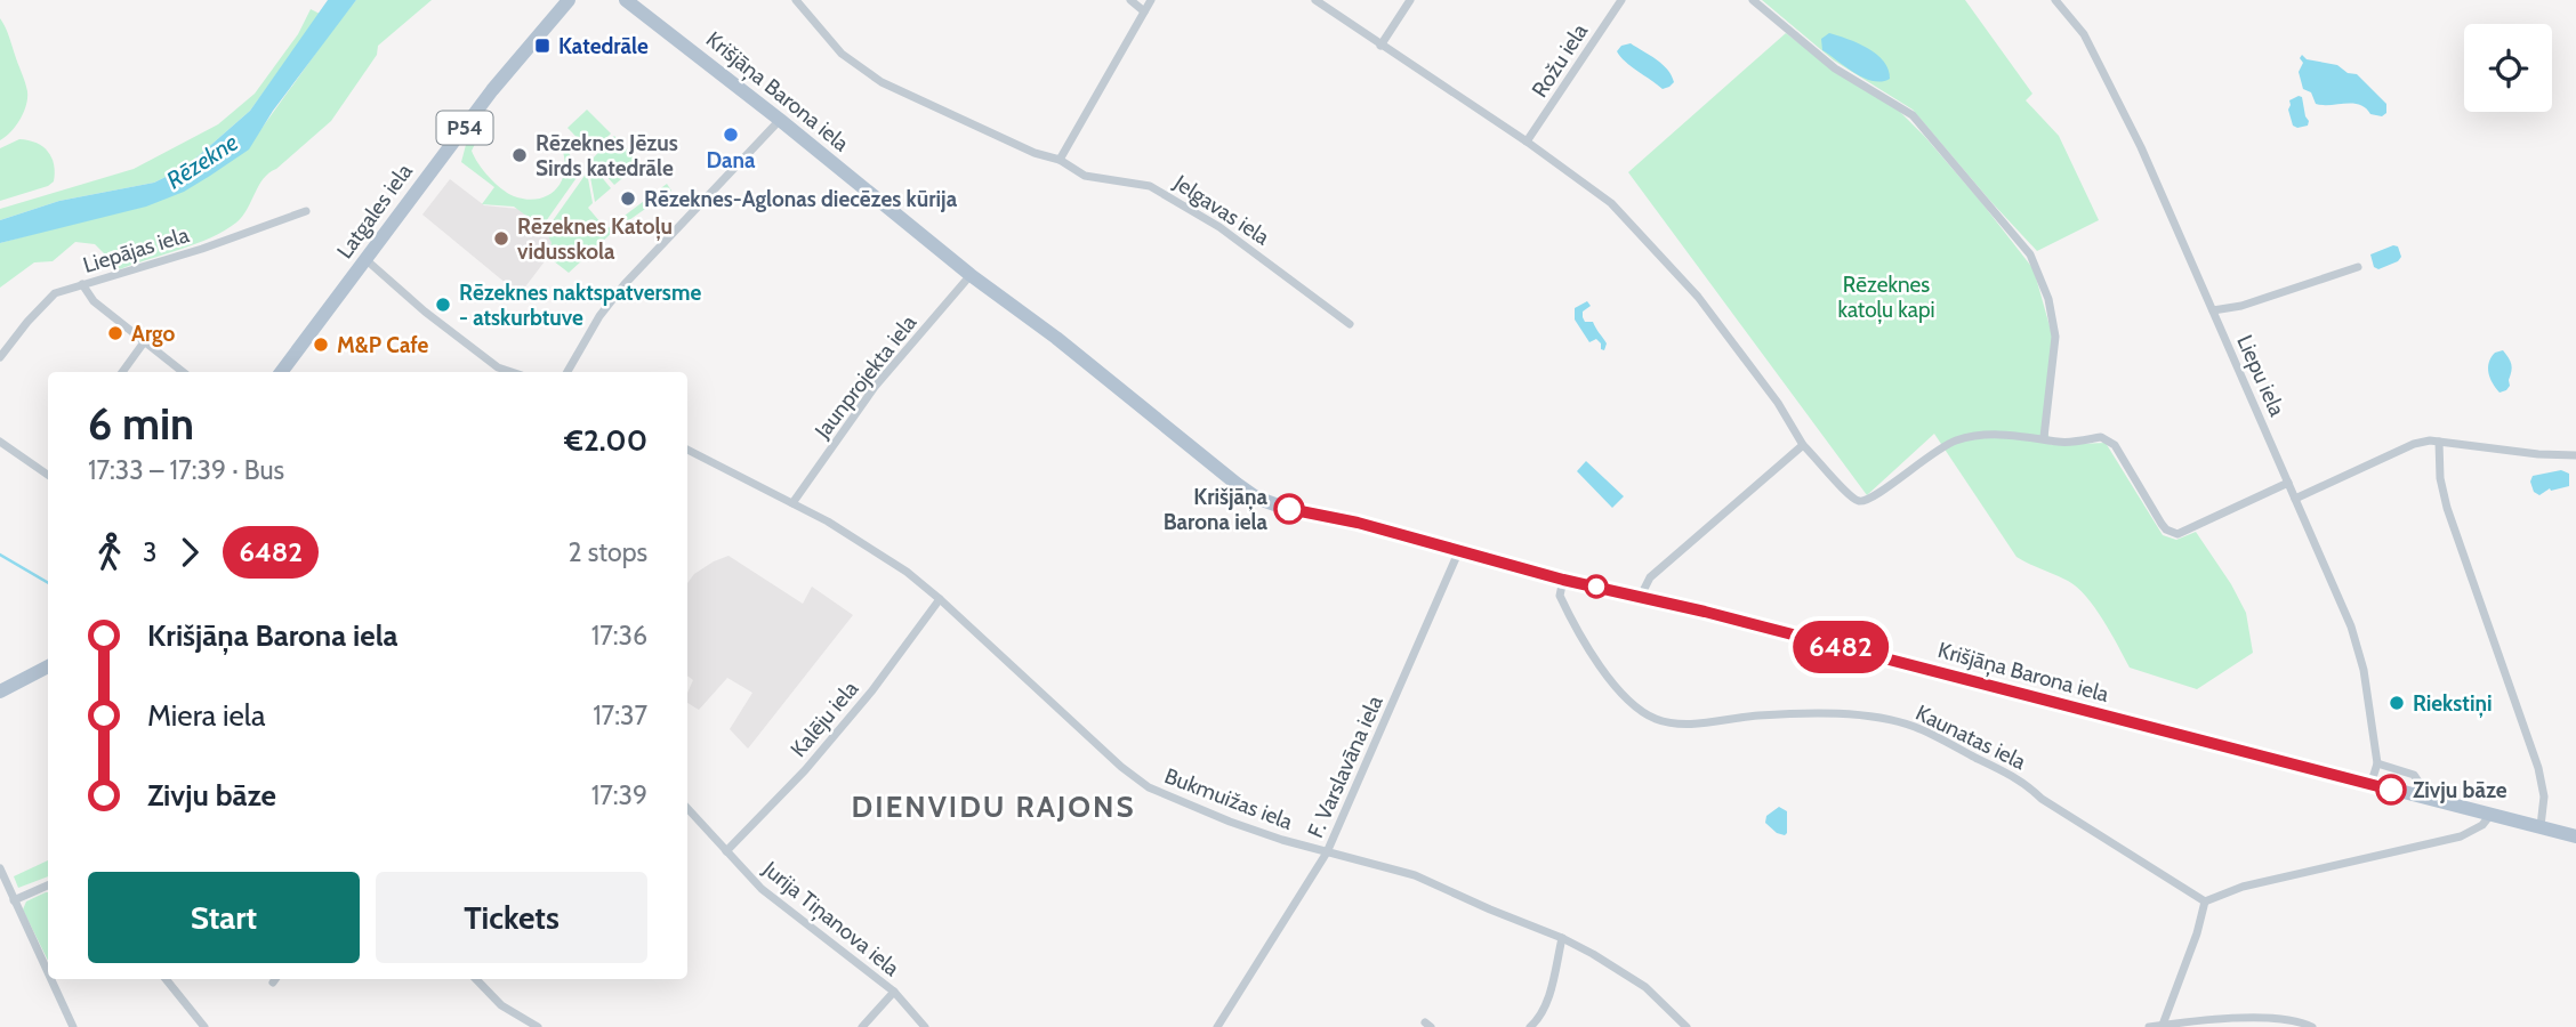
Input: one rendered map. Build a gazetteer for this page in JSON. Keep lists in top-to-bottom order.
{
  "streets": {
    "main road": ["Krišjāņa Barona iela", "P54", "Latgales iela"],
    "street": [
      "Rožu iela",
      "Jelgavas iela",
      "Liepājas iela",
      "Liepu iela",
      "Jaunprojekta iela",
      "Kalēju iela",
      "Kaunatas iela",
      "F. Varslavāna iela",
      "Bukmuižas iela",
      "Jurija Tiņanova iela"
    ]
  },
  "crossings": [
    ["Krišjāņa Barona iela", "Liepu iela"],
    ["Krišjāņa Barona iela", "Jaunprojekta iela"],
    ["Krišjāņa Barona iela", "Kaunatas iela"],
    ["Krišjāņa Barona iela", "F. Varslavāna iela"],
    ["Jaunprojekta iela", "Bukmuižas iela"],
    ["Kalēju iela", "Bukmuižas iela"],
    ["Kalēju iela", "Jurija Tiņanova iela"],
    ["F. Varslavāna iela", "Bukmuižas iela"]
  ],
  "districts": ["DIENVIDU RAJONS"],
  "water": ["Rēzekne"],
  "parks": ["Rēzeknes katoļu kapi"],
  "places": {
    "transit": ["Katedrāle"],
    "other": [
      "Dana",
      "Rēzeknes Jēzus Sirds katedrāle",
      "Rēzeknes-Aglonas diecēzes kūrija",
      "Rēzeknes Katoļu vidusskola",
      "Rēzeknes naktspatversme - atskurbtuve",
      "Argo",
      "M&P Cafe",
      "Krišjāņa Barona iela",
      "Riekstiņi",
      "Zivju bāze"
    ]
  },
  "lines": ["bus line 6482"],
  "page": {
    "on_map": "6482",
    "heading": ["6 min", "17:33 – 17:39 · Bus", "€2.00"],
    "legs": ["3", "6482", "2 stops"],
    "list": [
      {
        "name": "Krišjāņa Barona iela",
        "value": "17:36"
      },
      {
        "name": "Miera iela",
        "value": "17:37"
      },
      {
        "name": "Zivju bāze",
        "value": "17:39"
      }
    ],
    "buttons": ["Start", "Tickets"]
  }
}
